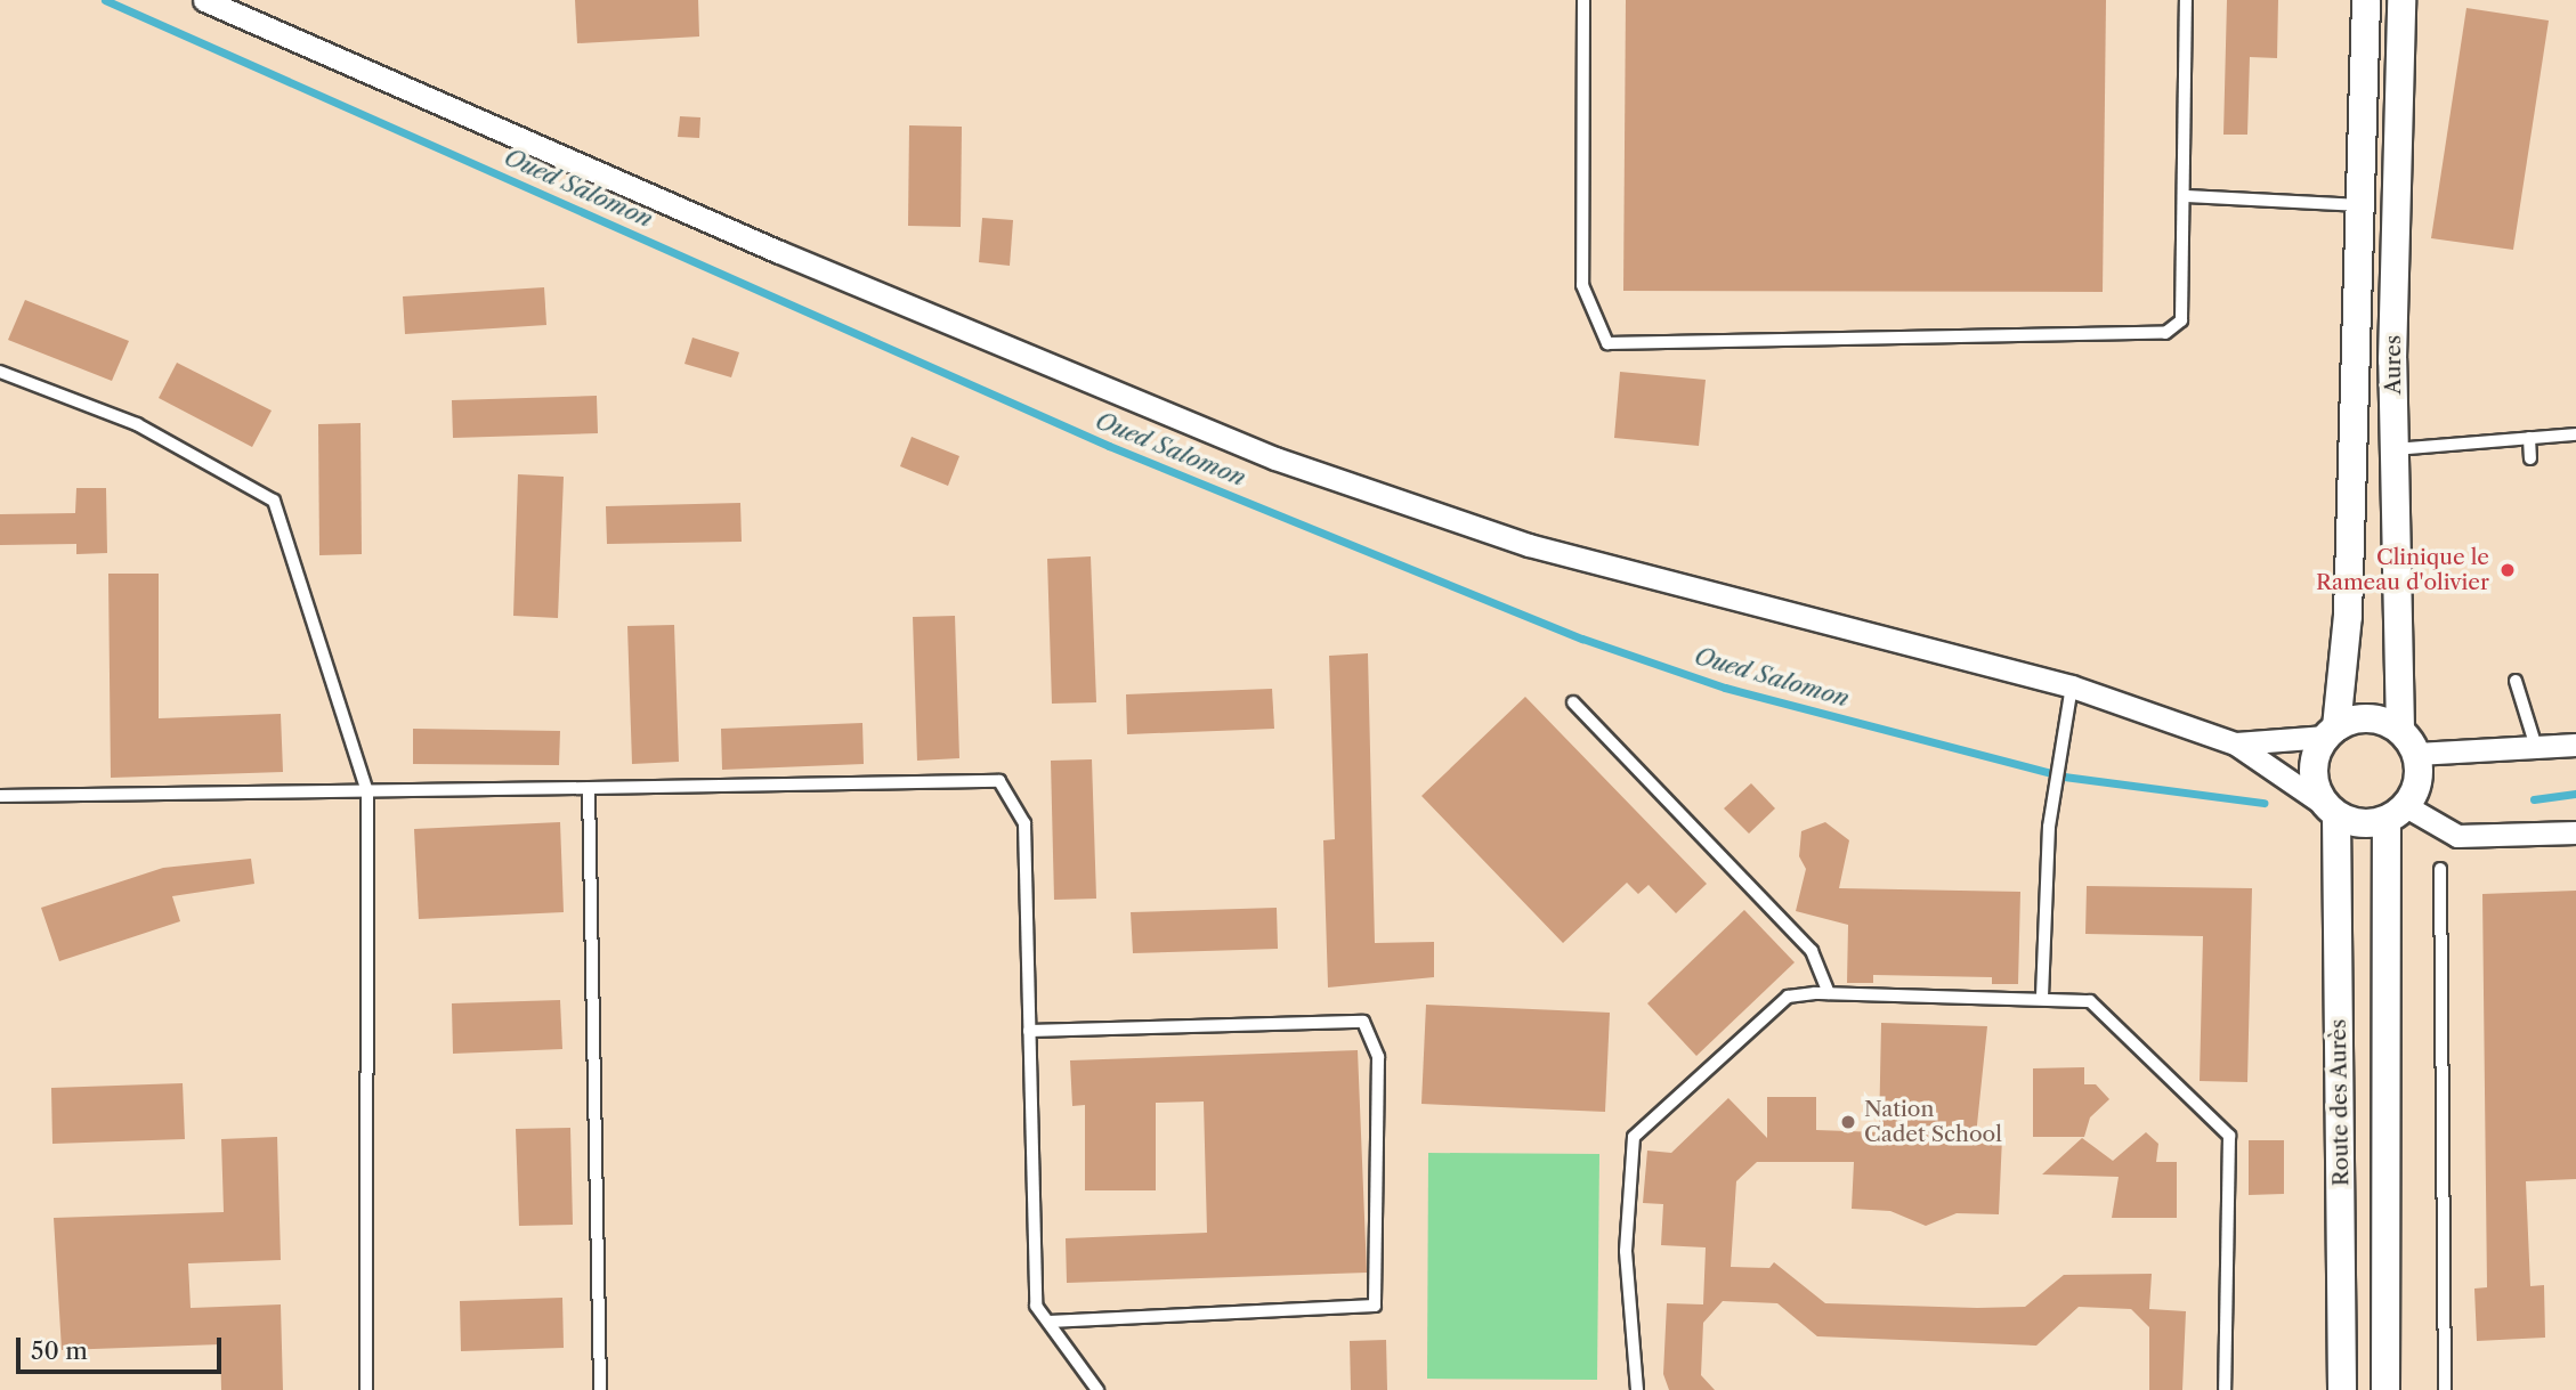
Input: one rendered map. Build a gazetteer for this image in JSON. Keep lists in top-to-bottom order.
{
  "streets": {
    "street": ["Aures", "Route des Aurès"]
  },
  "crossings": [
    ["Aures", "Route des Aurès"]
  ],
  "water": ["Oued Salomon"],
  "places": ["Clinique le Rameau d'olivier", "Nation Cadet School"],
  "scale_bar": "50 m"
}
